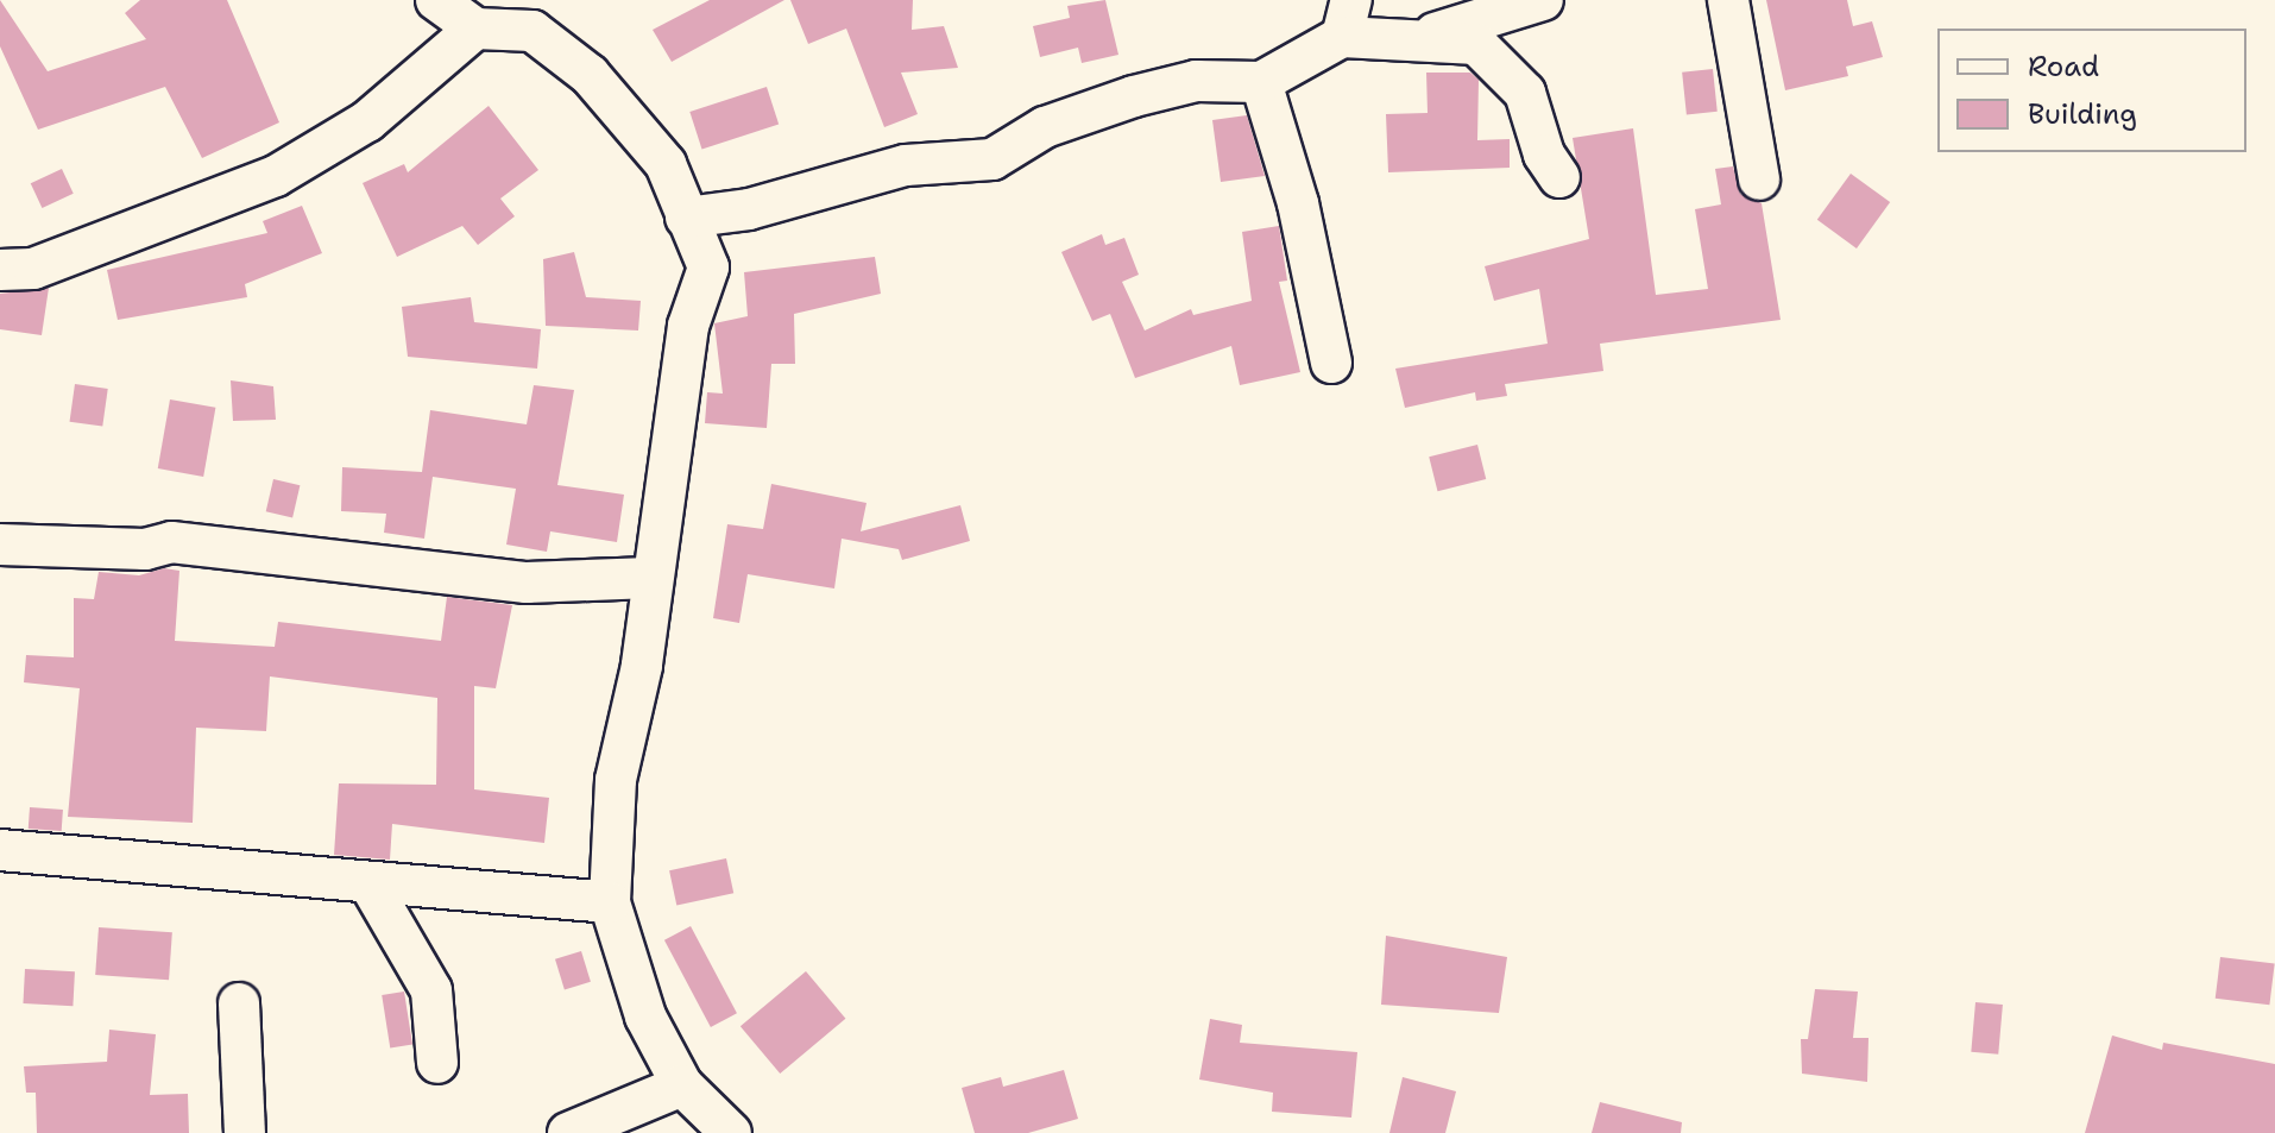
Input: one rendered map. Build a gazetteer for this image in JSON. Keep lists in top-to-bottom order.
{
  "legend": ["Road", "Building"]
}
